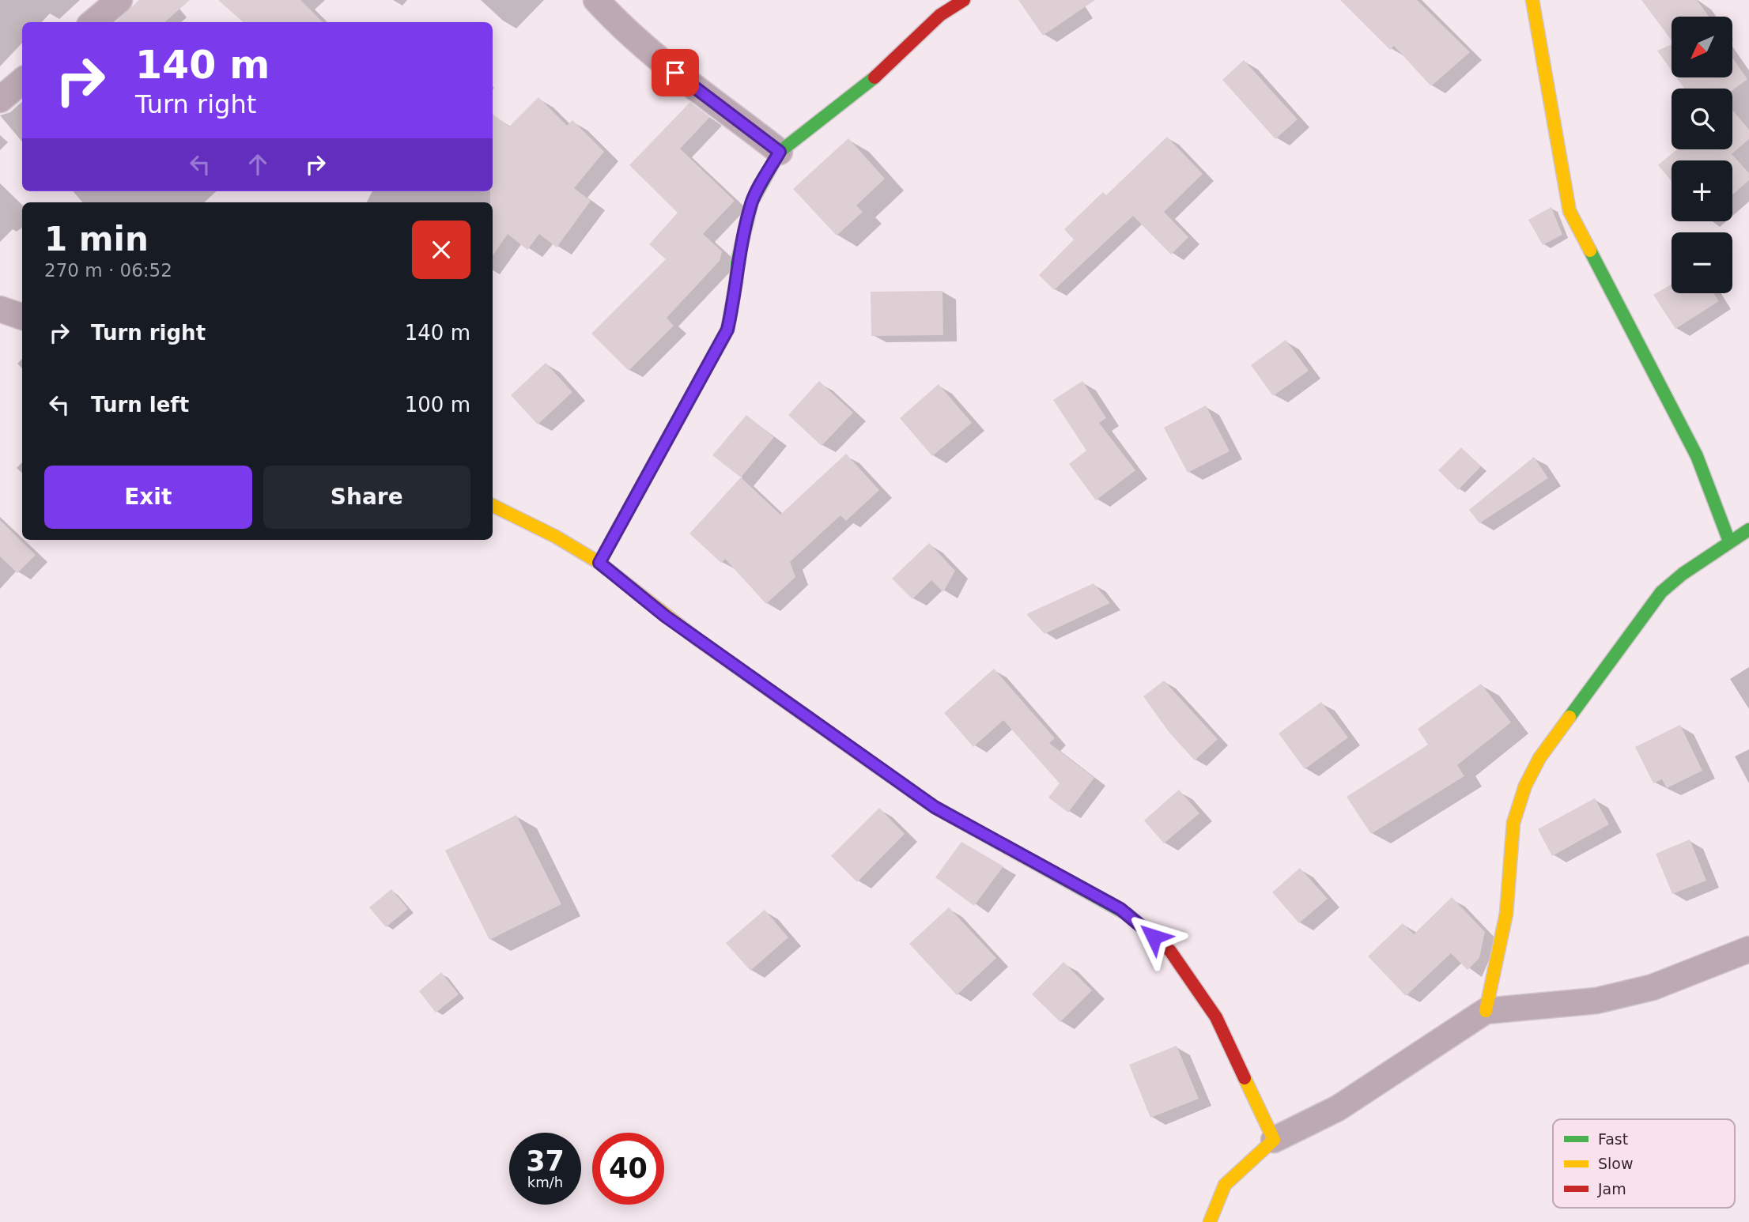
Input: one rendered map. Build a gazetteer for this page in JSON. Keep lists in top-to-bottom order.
{
  "legend": ["Fast", "Slow", "Jam"],
  "north": "bottom left",
  "page": {
    "map_buttons": ["+", "−"],
    "turn": ["140 m", "Turn right"],
    "heading": ["1 min", "270 m · 06:52"],
    "list": [
      {
        "name": "Turn right",
        "value": "140 m"
      },
      {
        "name": "Turn left",
        "value": "100 m"
      }
    ],
    "buttons": ["Exit", "Share"],
    "speed": "37 km/h",
    "limit": "40"
  }
}
